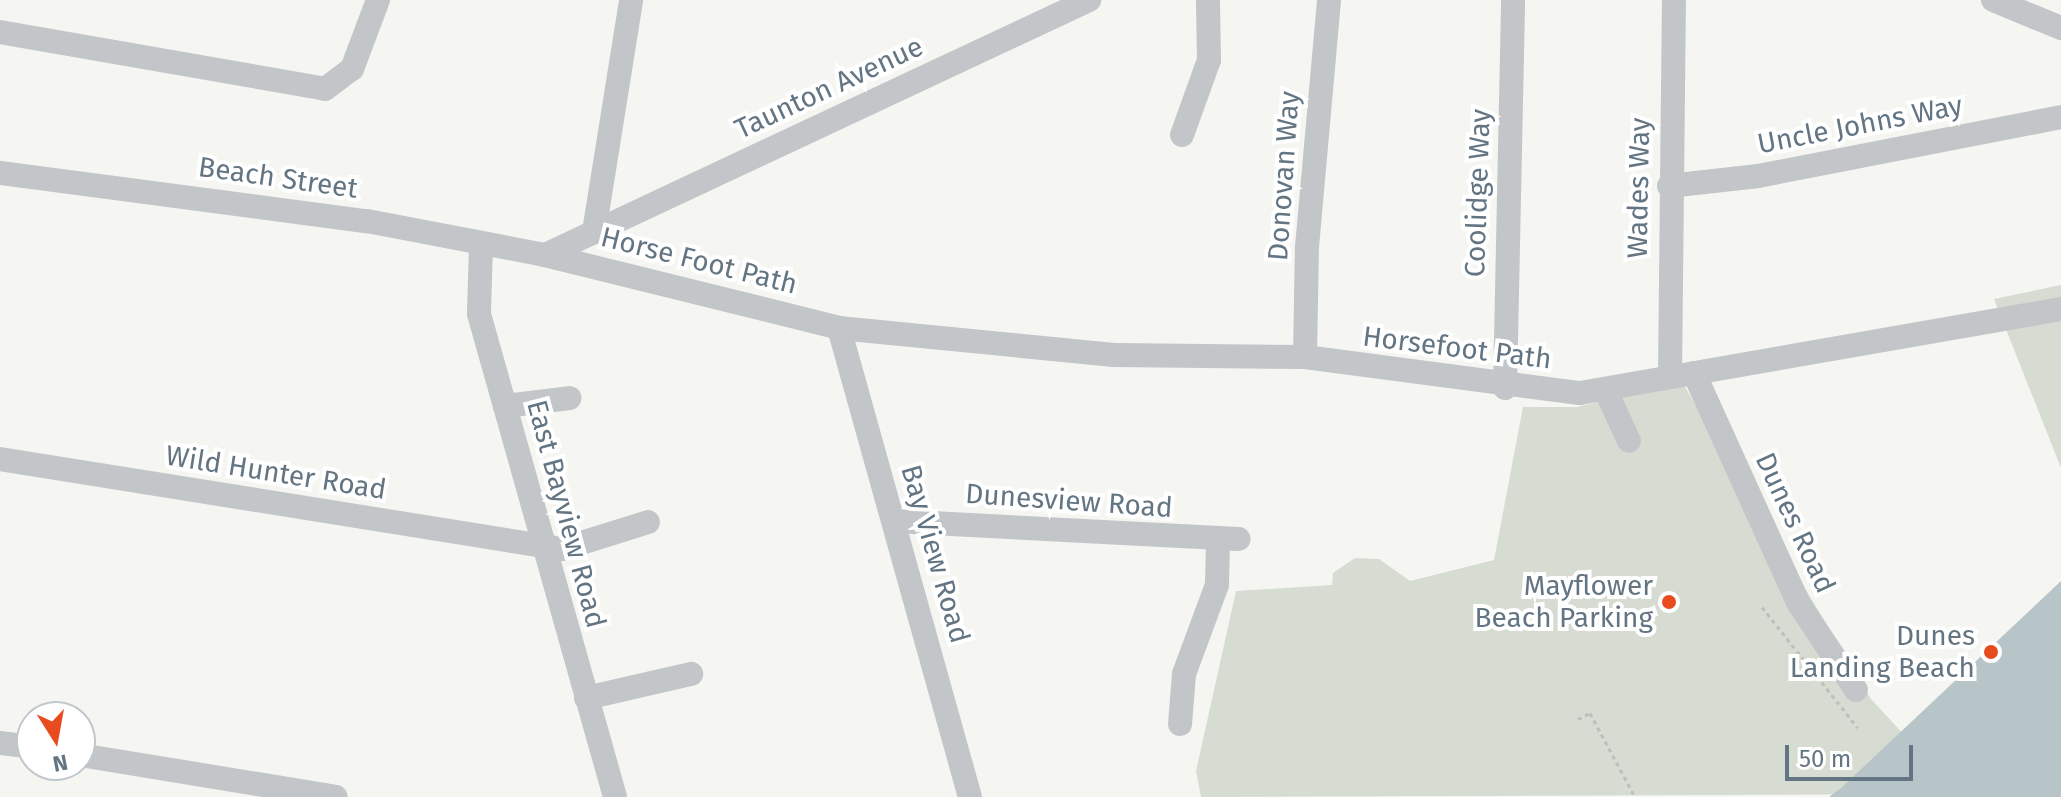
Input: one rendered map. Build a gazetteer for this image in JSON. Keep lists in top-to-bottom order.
{
  "streets": {
    "street": [
      "Taunton Avenue",
      "Uncle Johns Way",
      "Donovan Way",
      "Beach Street",
      "Wades Way",
      "Coolidge Way",
      "Horse Foot Path",
      "Horsefoot Path",
      "Wild Hunter Road",
      "Dunesview Road",
      "East Bayview Road",
      "Dunes Road",
      "Bay View Road"
    ]
  },
  "crossings": [
    ["Taunton Avenue", "Beach Street"],
    ["Taunton Avenue", "Horse Foot Path"],
    ["Uncle Johns Way", "Wades Way"],
    ["Donovan Way", "Horsefoot Path"],
    ["Beach Street", "Horse Foot Path"],
    ["Beach Street", "East Bayview Road"],
    ["Wades Way", "Horsefoot Path"],
    ["Wades Way", "Dunes Road"],
    ["Coolidge Way", "Horsefoot Path"],
    ["Horse Foot Path", "Horsefoot Path"],
    ["Horse Foot Path", "Bay View Road"],
    ["Horsefoot Path", "Dunes Road"],
    ["Horsefoot Path", "Bay View Road"],
    ["Wild Hunter Road", "East Bayview Road"],
    ["Dunesview Road", "Bay View Road"]
  ],
  "places": ["Mayflower Beach Parking", "Dunes Landing Beach"],
  "scale_bar": "50 m",
  "north": "bottom"
}
